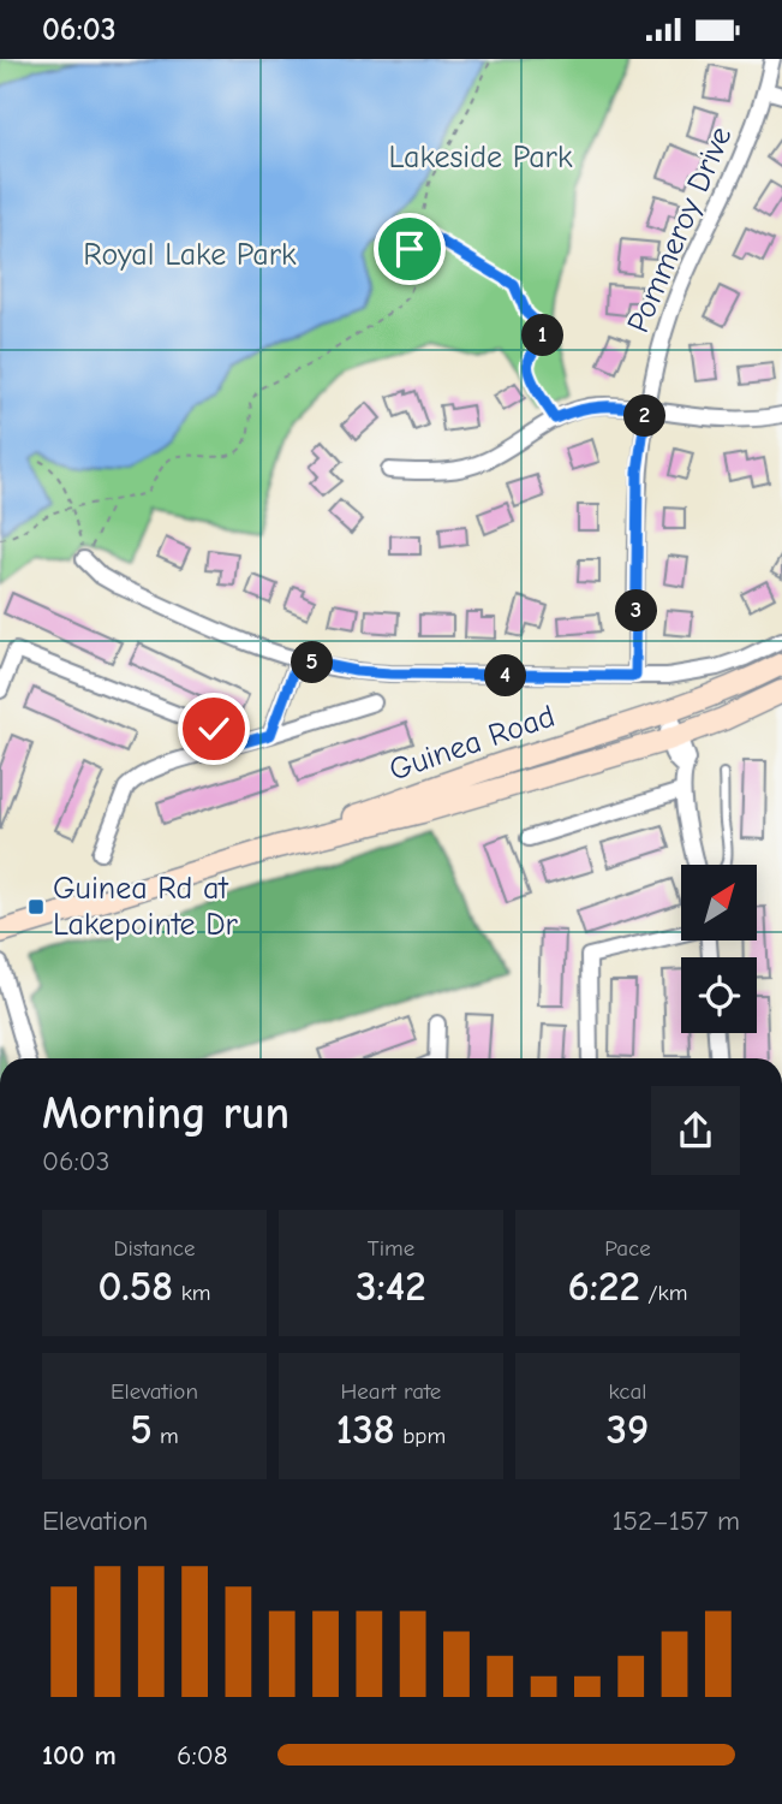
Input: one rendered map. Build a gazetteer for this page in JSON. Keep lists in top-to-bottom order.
{
  "streets": {
    "main road": ["Guinea Road"],
    "street": ["Pommeroy Drive"]
  },
  "parks": ["Lakeside Park", "Royal Lake Park"],
  "places": {
    "transit": ["Guinea Rd at Lakepointe Dr"]
  },
  "north": "top right",
  "page": {
    "status": "06:03",
    "pins": [
      "1",
      "2",
      "3",
      "5",
      "4"
    ],
    "heading": ["Morning run", "06:03"],
    "stats": [
      ["Distance", "0.58 km"],
      ["Time", "3:42"],
      ["Pace", "6:22 /km"],
      ["Elevation", "5 m"],
      ["Heart rate", "138 bpm"],
      ["kcal", "39"]
    ],
    "chart": ["Elevation", "152–157 m"],
    "list": [
      {
        "name": "100 m",
        "note": "6:08"
      }
    ]
  }
}
